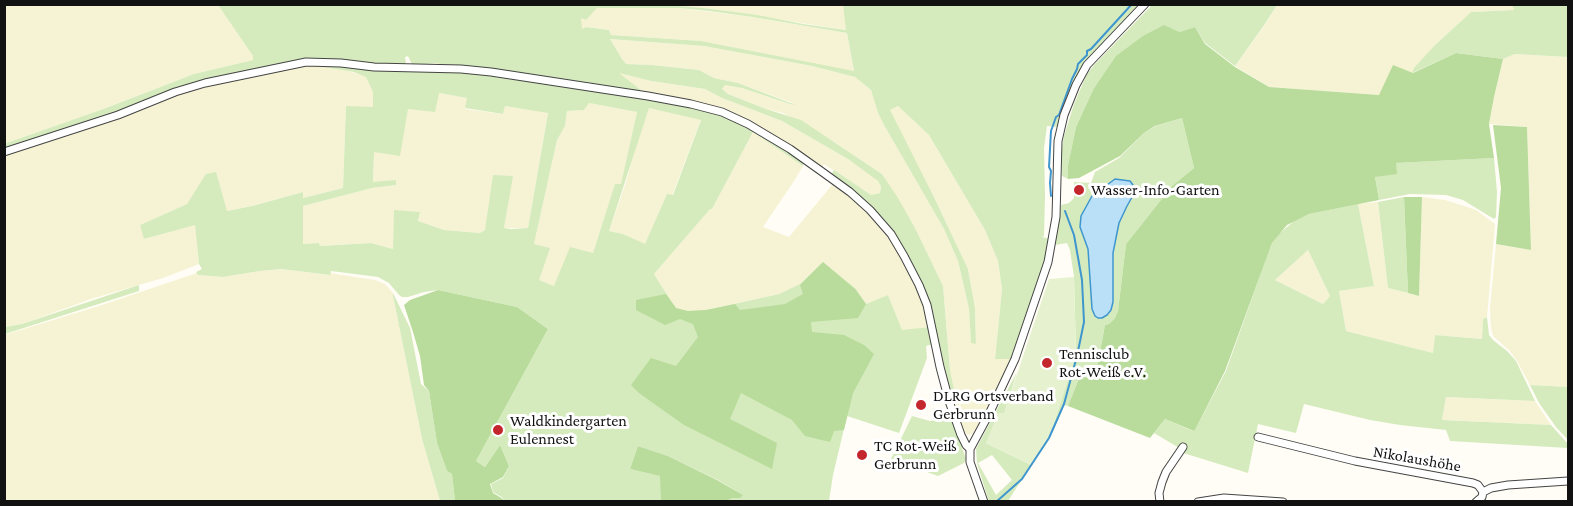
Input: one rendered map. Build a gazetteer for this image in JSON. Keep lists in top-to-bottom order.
{
  "streets": {
    "street": ["Nikolaushöhe"]
  },
  "places": [
    "Wasser-Info-Garten",
    "Tennisclub Rot-Weiß e.V.",
    "DLRG Ortsverband Gerbrunn",
    "Waldkindergarten Eulennest",
    "TC Rot-Weiß Gerbrunn"
  ]
}
